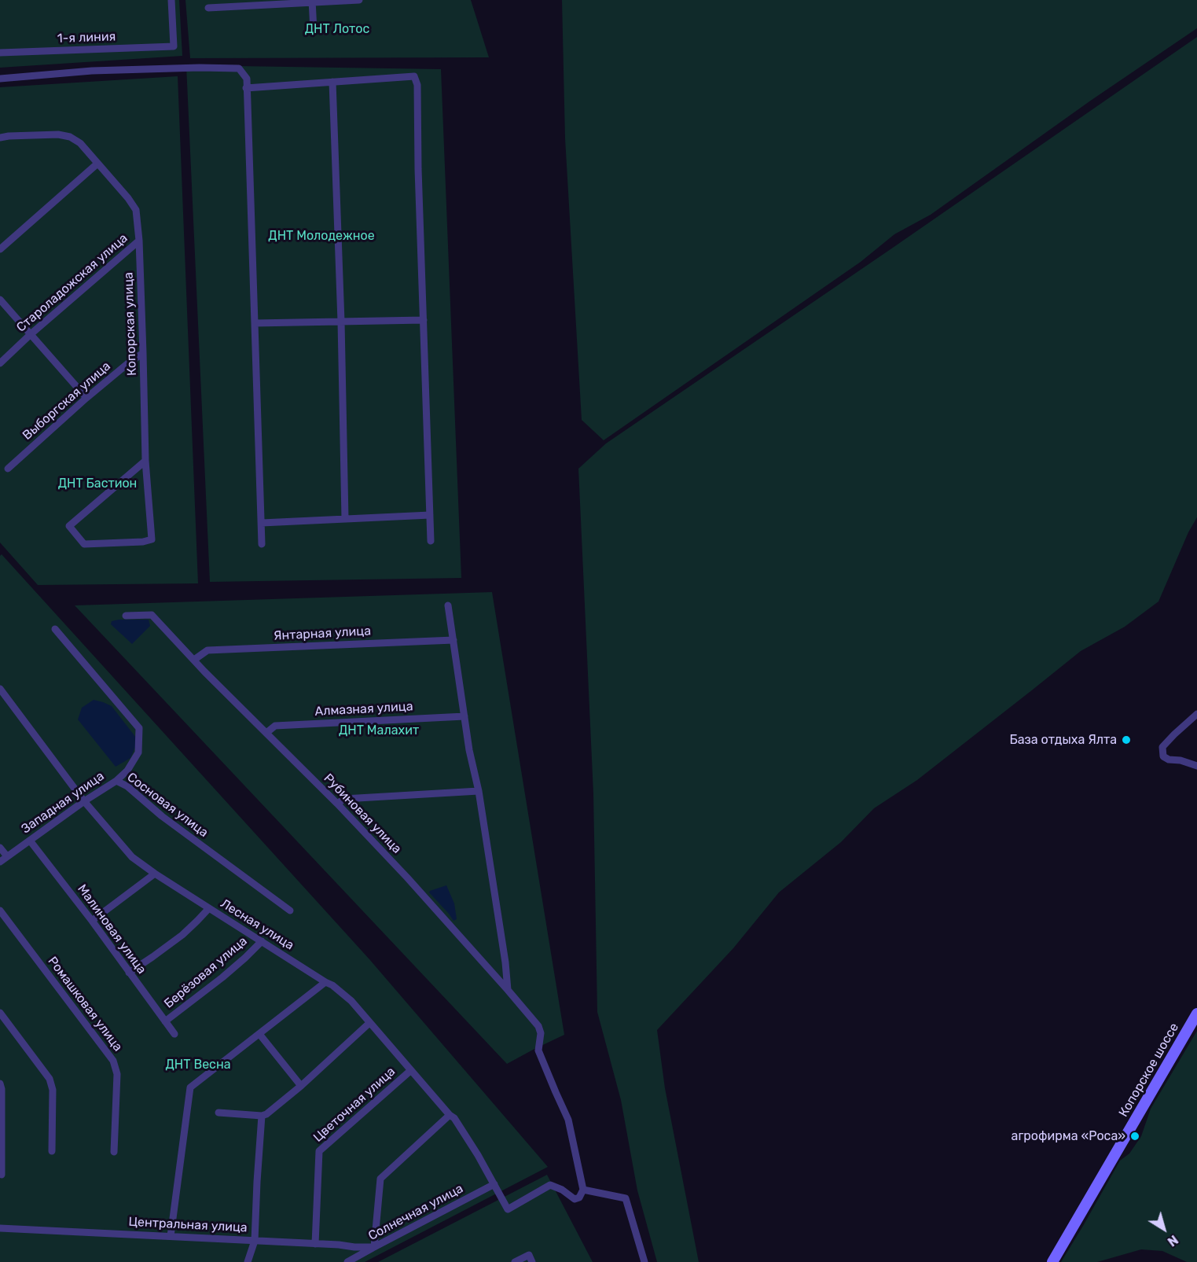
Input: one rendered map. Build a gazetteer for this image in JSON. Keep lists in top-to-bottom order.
{
  "streets": {
    "main road": ["Копорское шоссе"],
    "street": [
      "1-я линия",
      "Староладожская улица",
      "Копорская улица",
      "Выборгская улица",
      "Янтарная улица",
      "Алмазная улица",
      "Западная улица",
      "Сосновая улица",
      "Рубиновая улица",
      "Лесная улица",
      "Малиновая улица",
      "Берёзовая улица",
      "Ромашковая улица",
      "Цветочная улица",
      "Солнечная улица",
      "Центральная улица"
    ]
  },
  "crossings": [
    ["Староладожская улица", "Копорская улица"],
    ["Копорская улица", "Выборгская улица"],
    ["Янтарная улица", "Рубиновая улица"],
    ["Алмазная улица", "Рубиновая улица"],
    ["Западная улица", "Сосновая улица"],
    ["Западная улица", "Лесная улица"],
    ["Западная улица", "Малиновая улица"],
    ["Рубиновая улица", "Лесная улица"],
    ["Лесная улица", "Берёзовая улица"],
    ["Лесная улица", "Цветочная улица"],
    ["Лесная улица", "Солнечная улица"],
    ["Малиновая улица", "Берёзовая улица"],
    ["Цветочная улица", "Центральная улица"],
    ["Солнечная улица", "Центральная улица"]
  ],
  "parks": [
    "ДНТ Лотос",
    "ДНТ Молодежное",
    "ДНТ Бастион",
    "ДНТ Малахит",
    "ДНТ Весна"
  ],
  "places": ["База отдыха Ялта", "агрофирма «Роса»"],
  "north": "bottom right"
}
